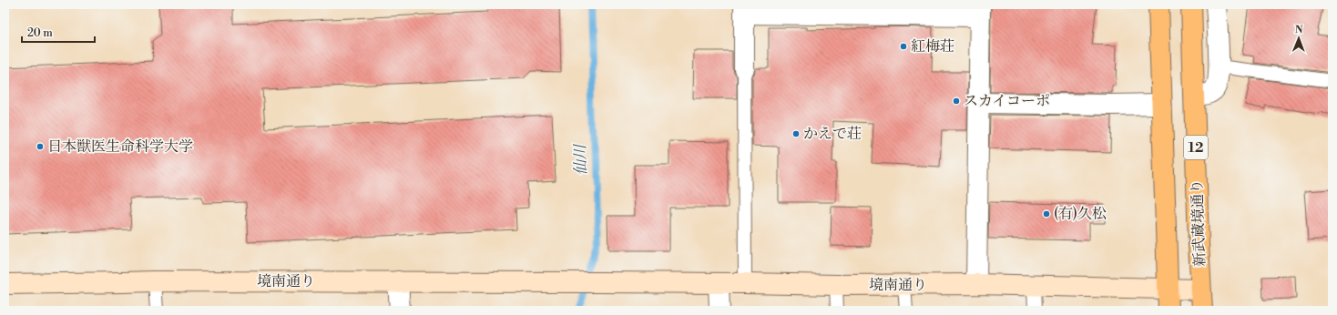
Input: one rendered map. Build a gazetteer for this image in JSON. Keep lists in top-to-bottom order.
{
  "streets": {
    "main road": ["12", "新武蔵境通り"],
    "street": ["境南通り"]
  },
  "crossings": [
    ["12", "境南通り"],
    ["新武蔵境通り", "境南通り"]
  ],
  "water": ["仙川"],
  "places": [
    "紅梅荘",
    "スカイコーポ",
    "かえで荘",
    "日本獣医生命科学大学",
    "(有)久松"
  ],
  "scale_bar": "20 m",
  "north": "top"
}
